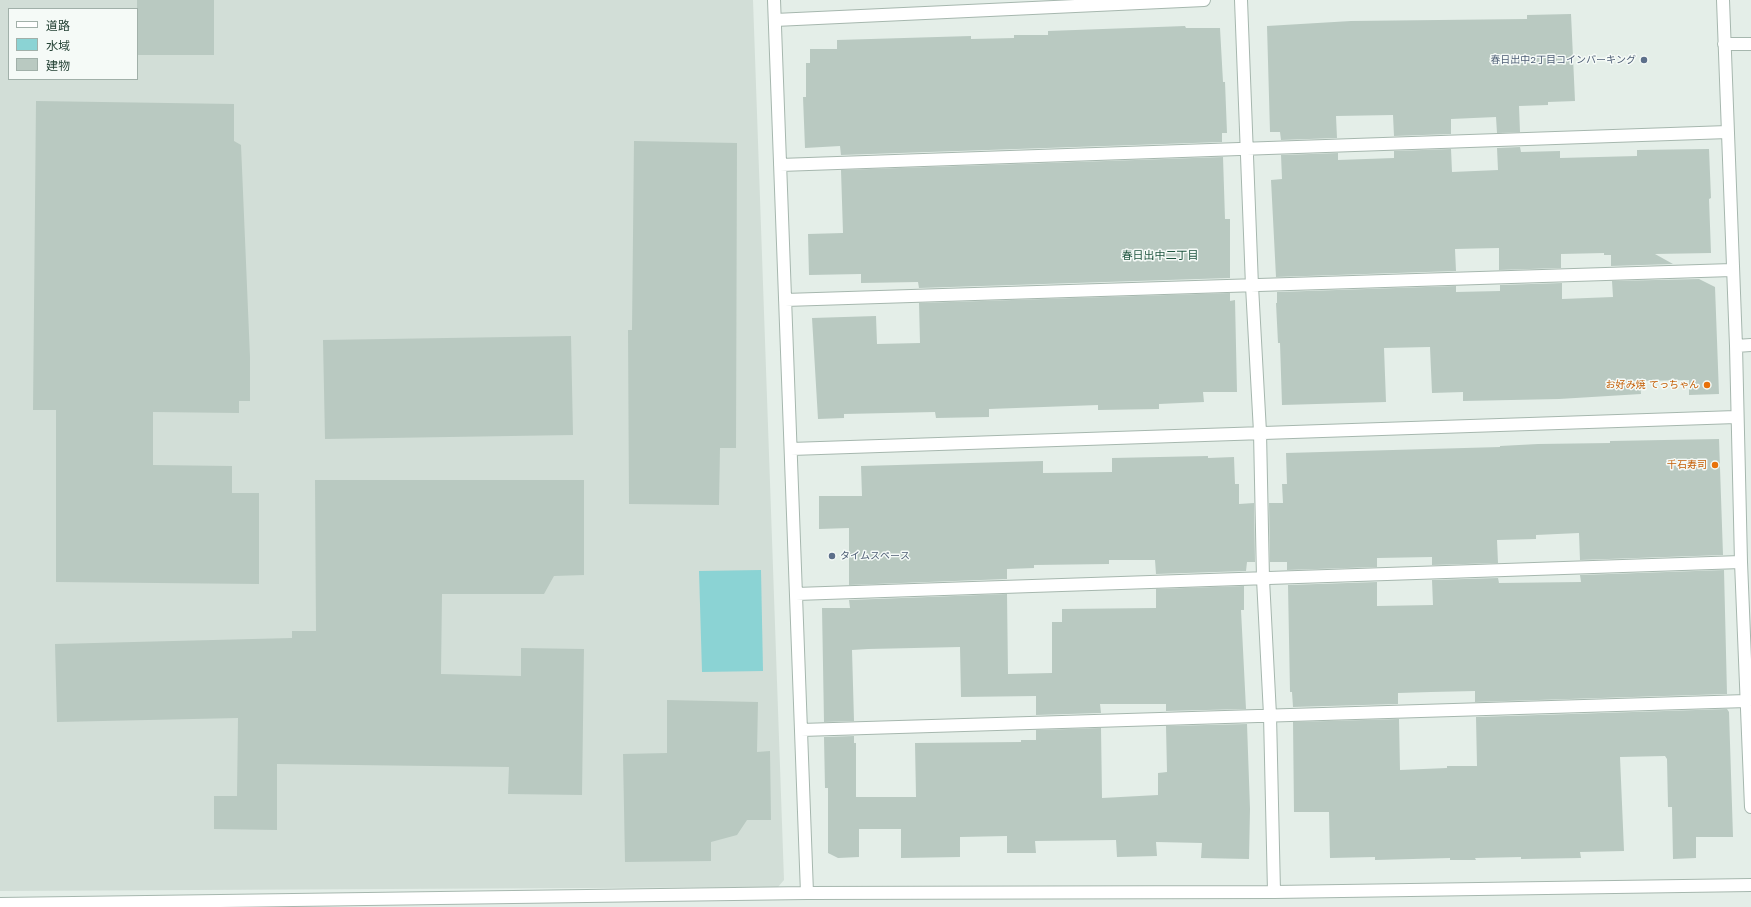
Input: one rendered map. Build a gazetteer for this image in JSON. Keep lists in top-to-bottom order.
{
  "districts": ["春日出中二丁目"],
  "places": [
    "春日出中2丁目コインパーキング",
    "お好み焼 てっちゃん",
    "千石寿司",
    "タイムスペース"
  ],
  "legend": ["道路", "水域", "建物"]
}
